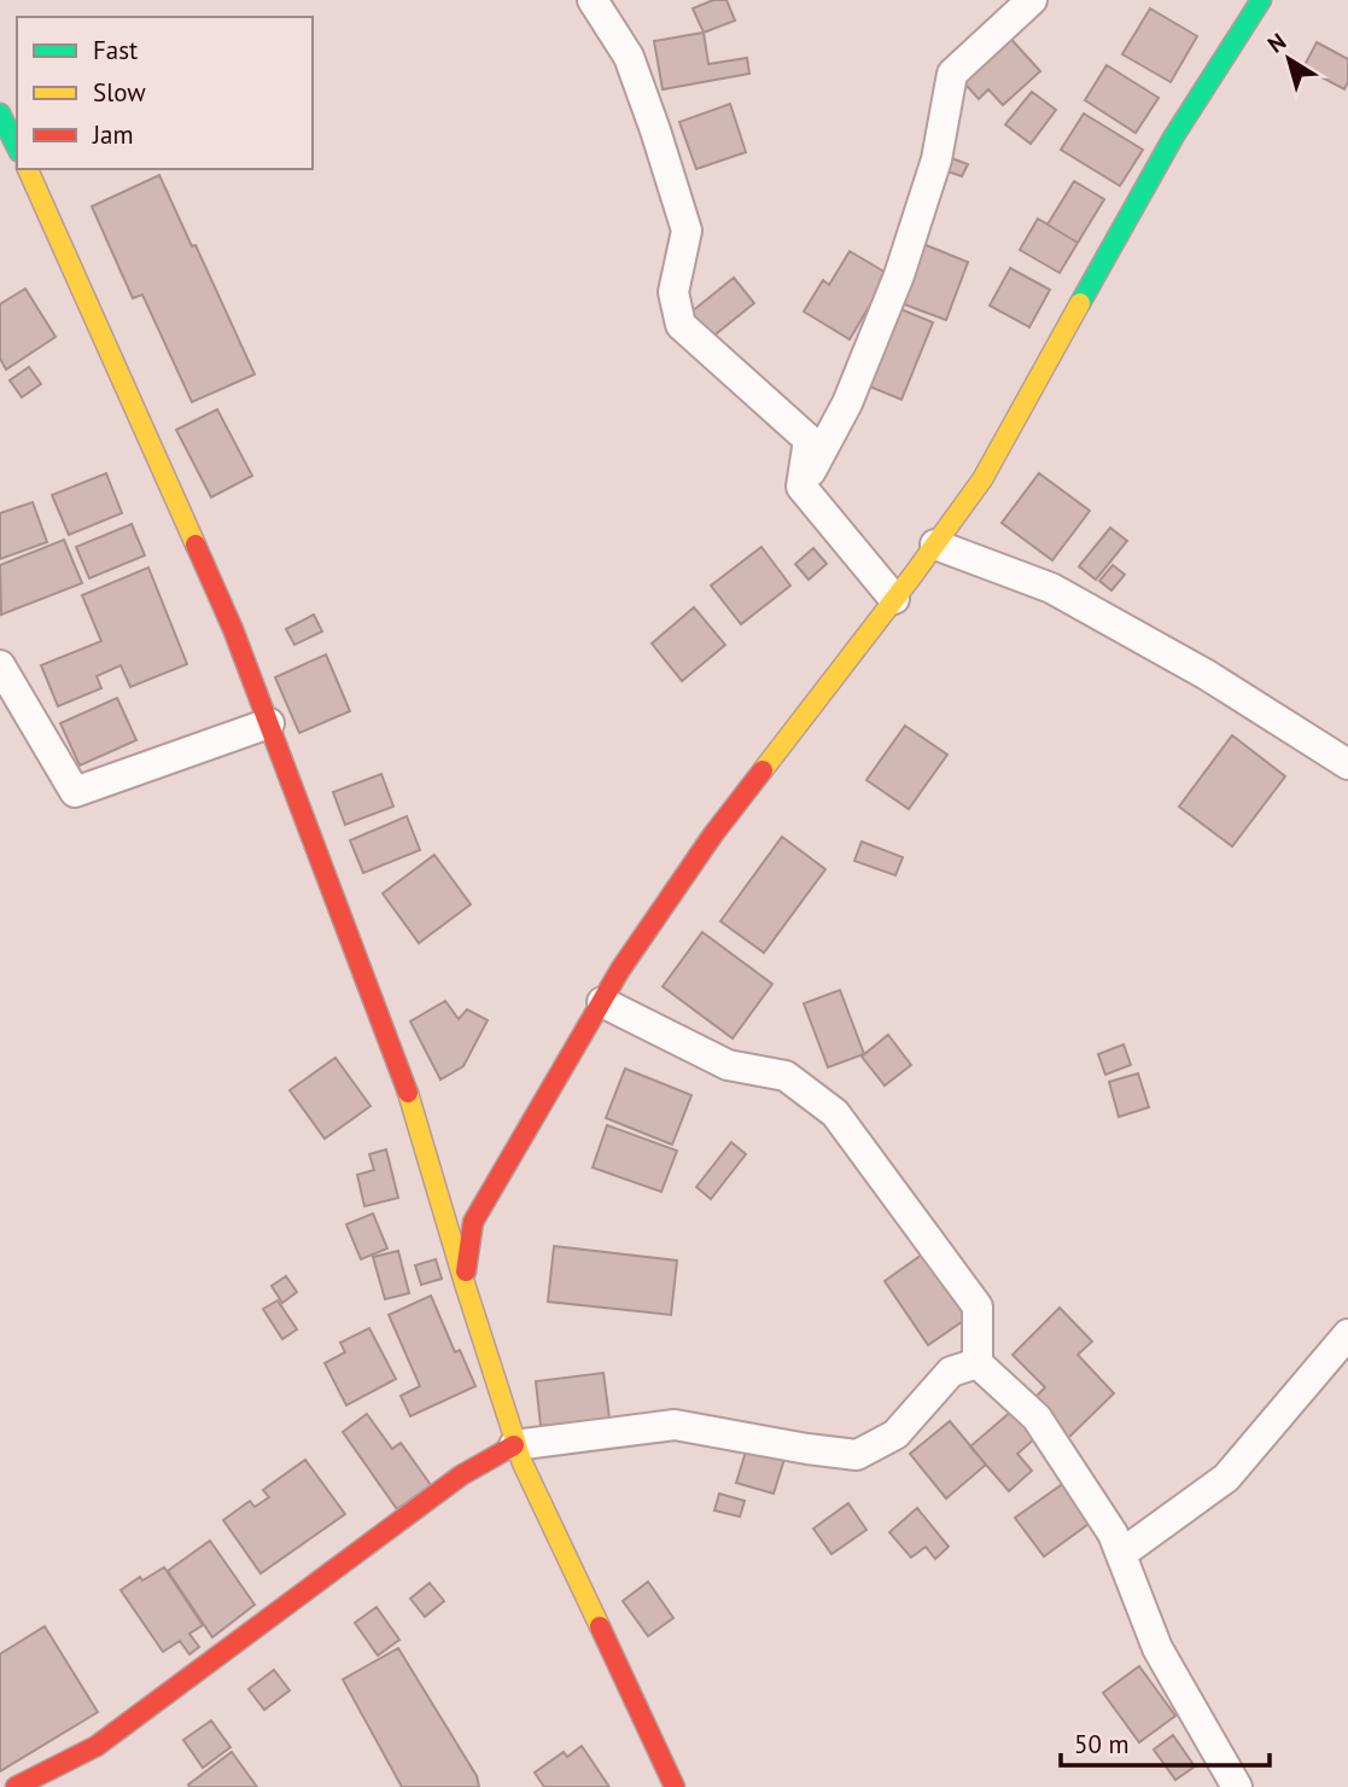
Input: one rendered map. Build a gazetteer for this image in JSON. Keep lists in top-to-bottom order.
{
  "legend": ["Fast", "Slow", "Jam"],
  "scale_bar": "50 m",
  "north": "top left"
}
